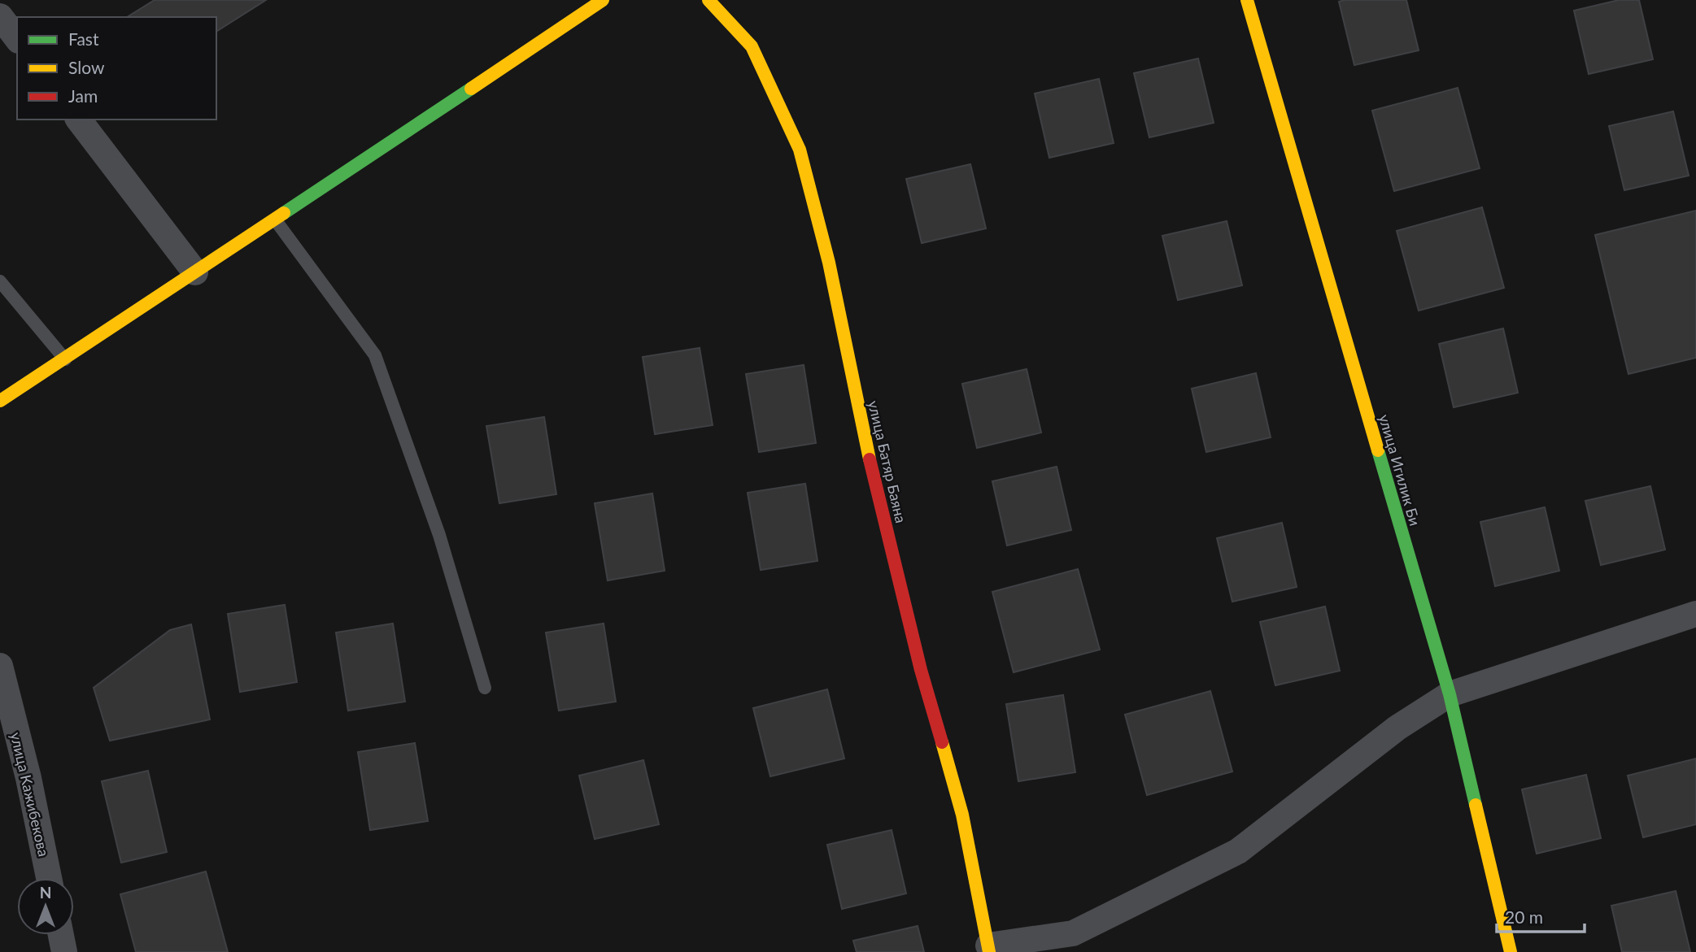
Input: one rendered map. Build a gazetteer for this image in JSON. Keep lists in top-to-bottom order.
{
  "streets": {
    "street": ["улица Батяр Баяна", "улица Игилик Би", "улица Кажибекова"]
  },
  "legend": ["Fast", "Slow", "Jam"],
  "scale_bar": "20 m",
  "north": "top"
}
